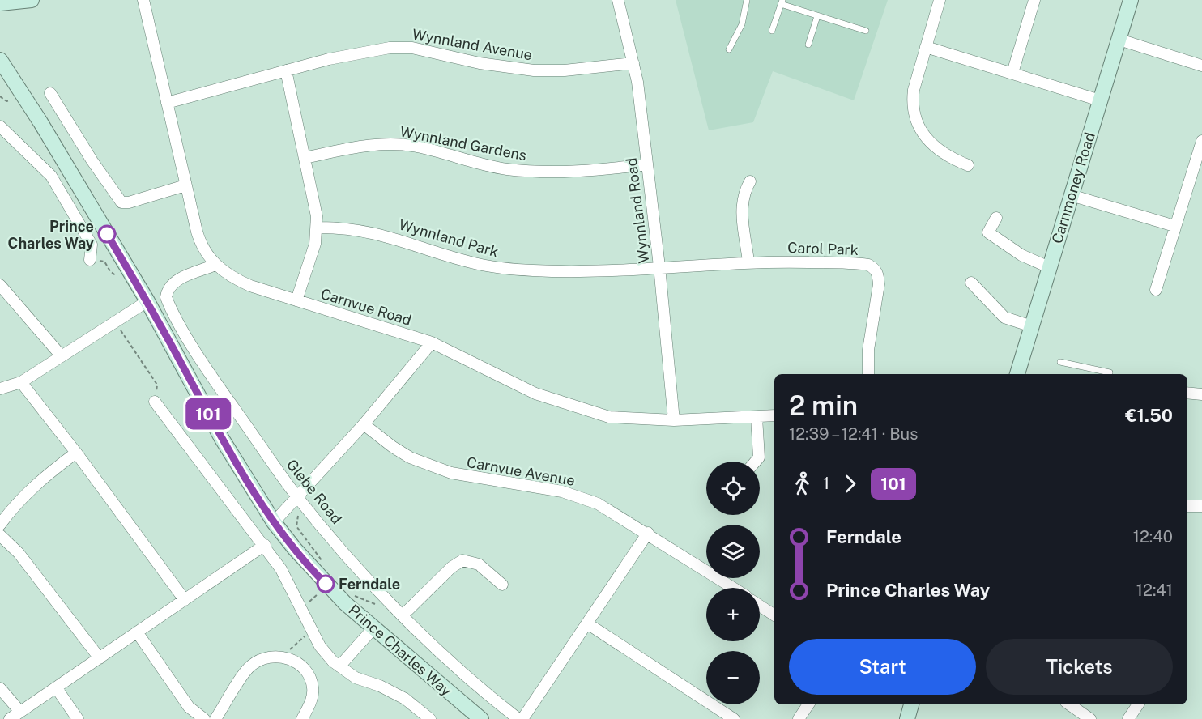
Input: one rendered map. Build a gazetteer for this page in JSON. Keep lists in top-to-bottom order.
{
  "streets": {
    "street": [
      "Wynnland Avenue",
      "Wynnland Gardens",
      "Carnmoney Road",
      "Wynnland Road",
      "Wynnland Park",
      "Carol Park",
      "Carnvue Road",
      "Carnvue Avenue",
      "Glebe Road",
      "Prince Charles Way"
    ]
  },
  "crossings": [
    ["Wynnland Avenue", "Wynnland Road"],
    ["Wynnland Avenue", "Carnvue Road"],
    ["Wynnland Gardens", "Wynnland Road"],
    ["Wynnland Road", "Wynnland Park"],
    ["Wynnland Road", "Carol Park"],
    ["Wynnland Road", "Carnvue Road"],
    ["Wynnland Park", "Carol Park"],
    ["Carnvue Road", "Glebe Road"]
  ],
  "places": ["Prince Charles Way", "Ferndale"],
  "lines": ["bus line 101"],
  "page": {
    "on_map": "101",
    "heading": ["2 min", "12:39 – 12:41 · Bus", "€1.50"],
    "legs": ["1", "101"],
    "map_buttons": ["+", "−"],
    "list": [
      {
        "name": "Ferndale",
        "value": "12:40"
      },
      {
        "name": "Prince Charles Way",
        "value": "12:41"
      }
    ],
    "buttons": ["Start", "Tickets"]
  }
}
